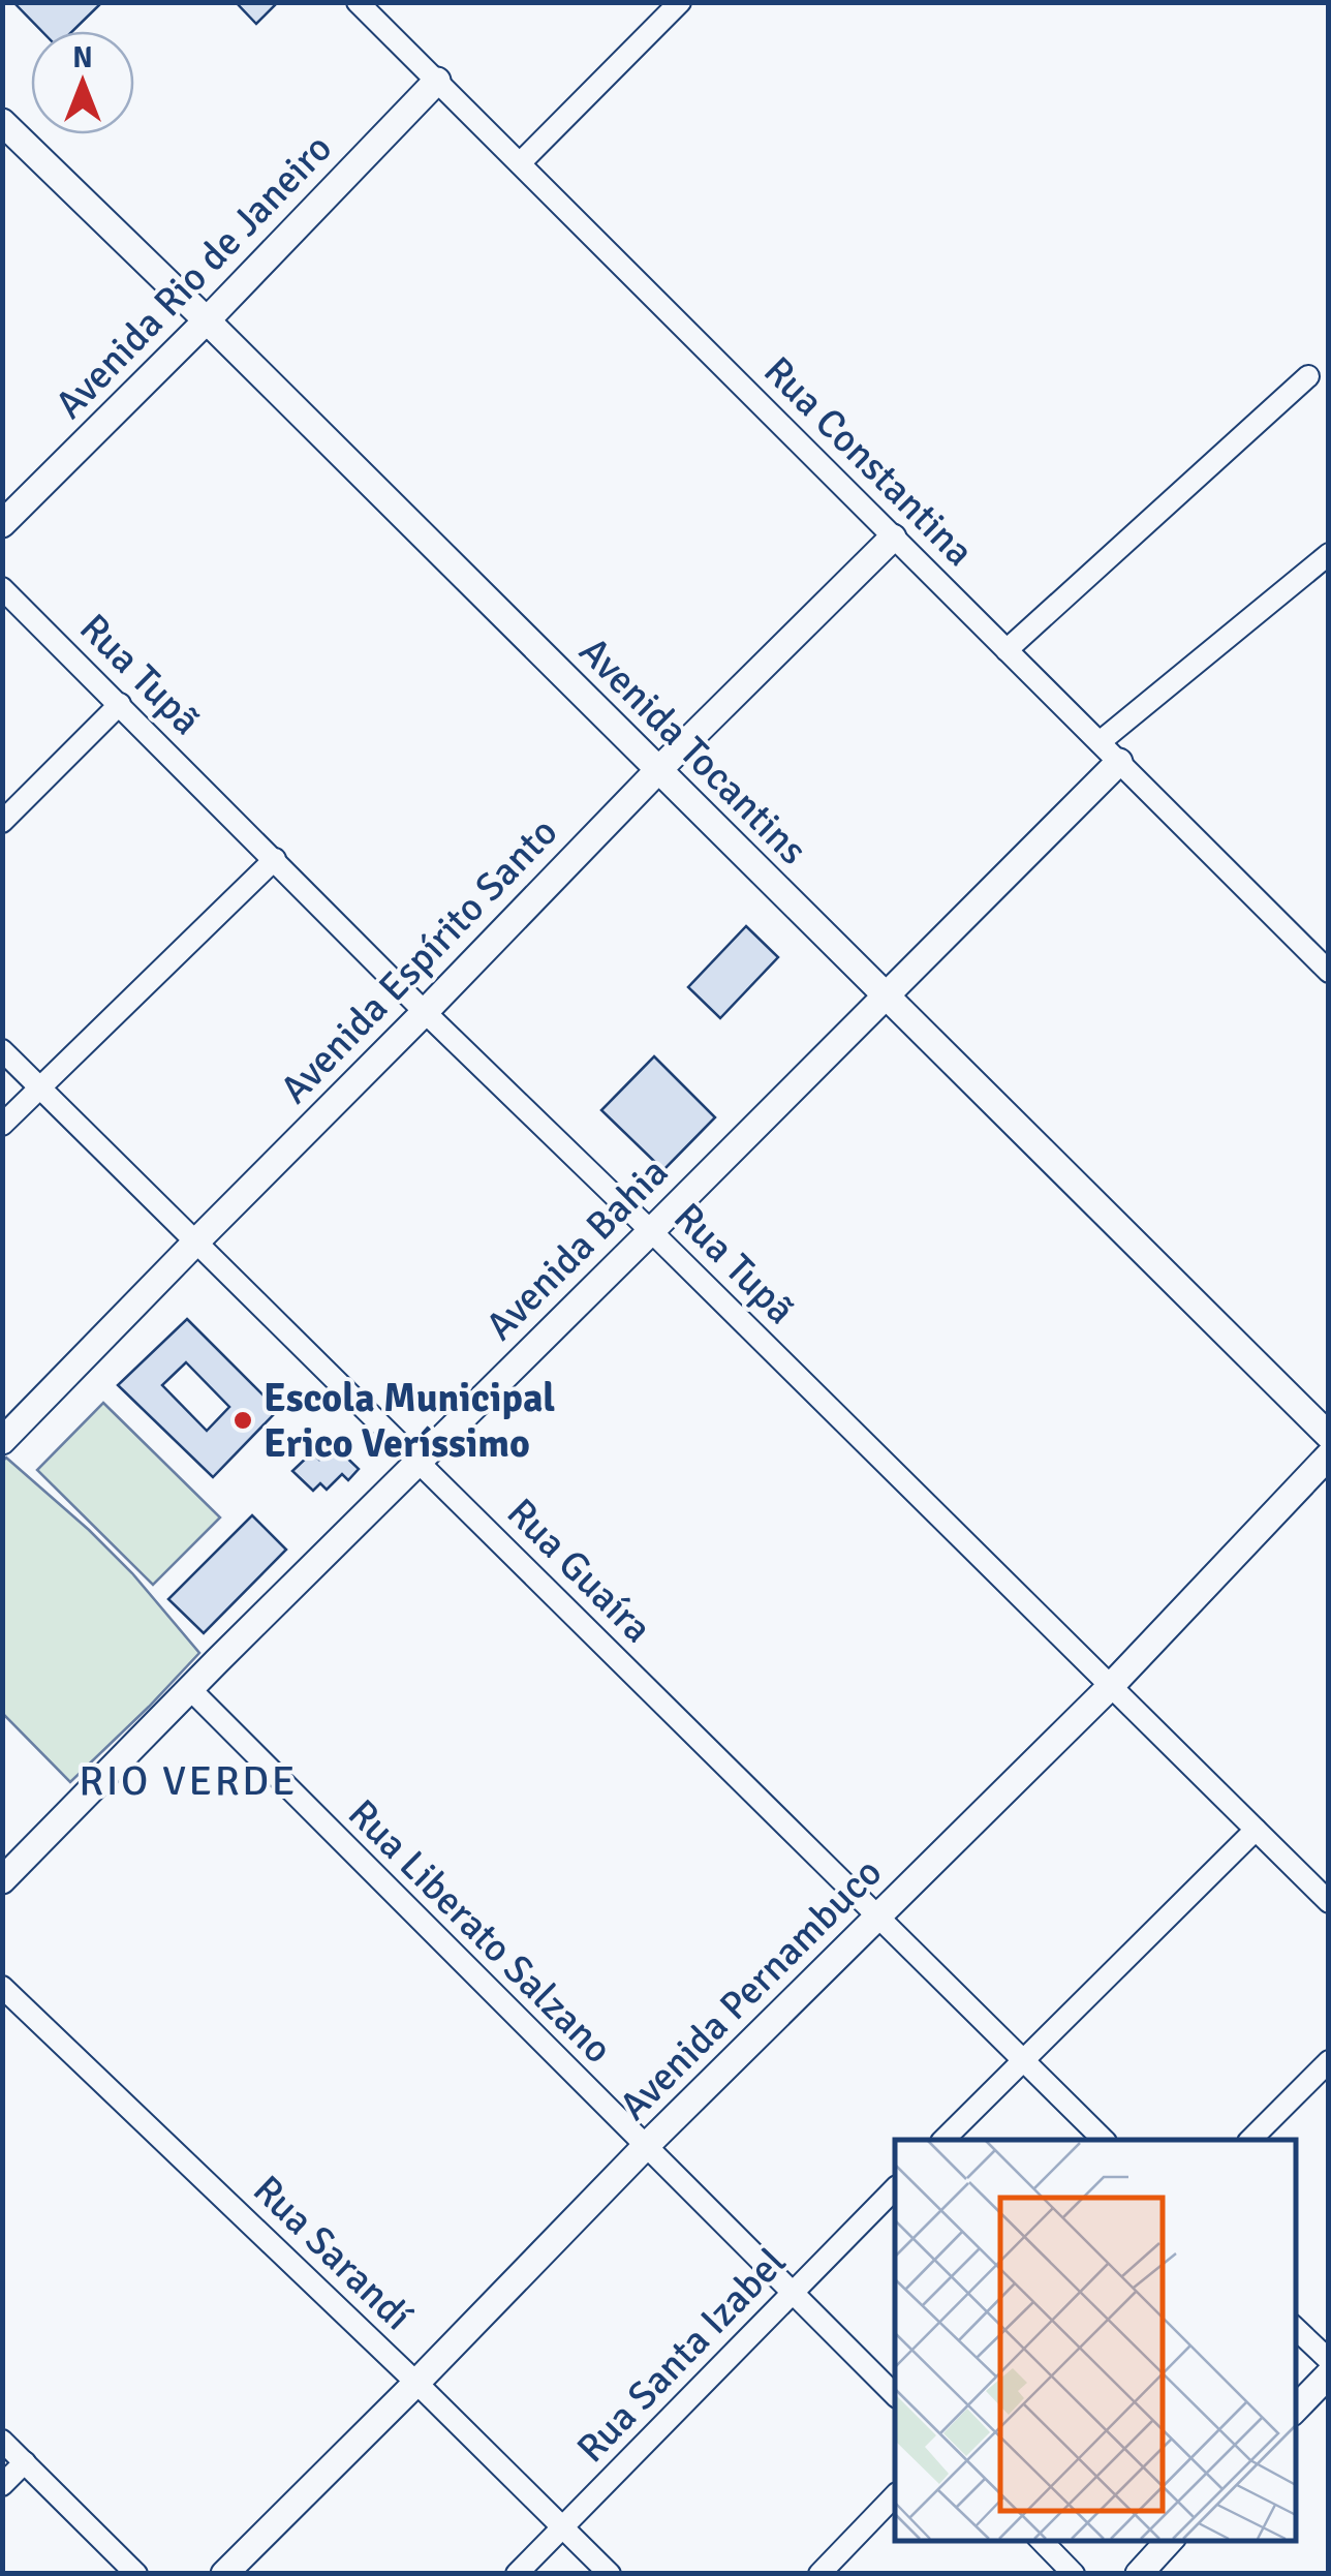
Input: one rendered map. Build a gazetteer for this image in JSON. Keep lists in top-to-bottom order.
{
  "streets": {
    "street": [
      "Avenida Rio de Janeiro",
      "Rua Constantina",
      "Rua Tupã",
      "Avenida Tocantins",
      "Avenida Espírito Santo",
      "Avenida Bahia",
      "Rua Guaíra",
      "Rua Liberato Salzano",
      "Avenida Pernambuco",
      "Rua Sarandí",
      "Rua Santa Izabel"
    ]
  },
  "crossings": [
    ["Avenida Rio de Janeiro", "Rua Constantina"],
    ["Avenida Rio de Janeiro", "Avenida Tocantins"],
    ["Rua Constantina", "Avenida Espírito Santo"],
    ["Rua Constantina", "Avenida Bahia"],
    ["Rua Tupã", "Avenida Espírito Santo"],
    ["Rua Tupã", "Avenida Bahia"],
    ["Rua Tupã", "Avenida Pernambuco"],
    ["Avenida Tocantins", "Avenida Espírito Santo"],
    ["Avenida Tocantins", "Avenida Bahia"],
    ["Avenida Espírito Santo", "Rua Guaíra"],
    ["Avenida Bahia", "Rua Guaíra"],
    ["Avenida Bahia", "Rua Liberato Salzano"],
    ["Rua Guaíra", "Avenida Pernambuco"],
    ["Rua Liberato Salzano", "Avenida Pernambuco"],
    ["Rua Liberato Salzano", "Rua Santa Izabel"],
    ["Avenida Pernambuco", "Rua Sarandí"],
    ["Rua Sarandí", "Rua Santa Izabel"]
  ],
  "districts": ["RIO VERDE"],
  "places": ["Escola Municipal Erico Veríssimo"],
  "north": "top"
}
